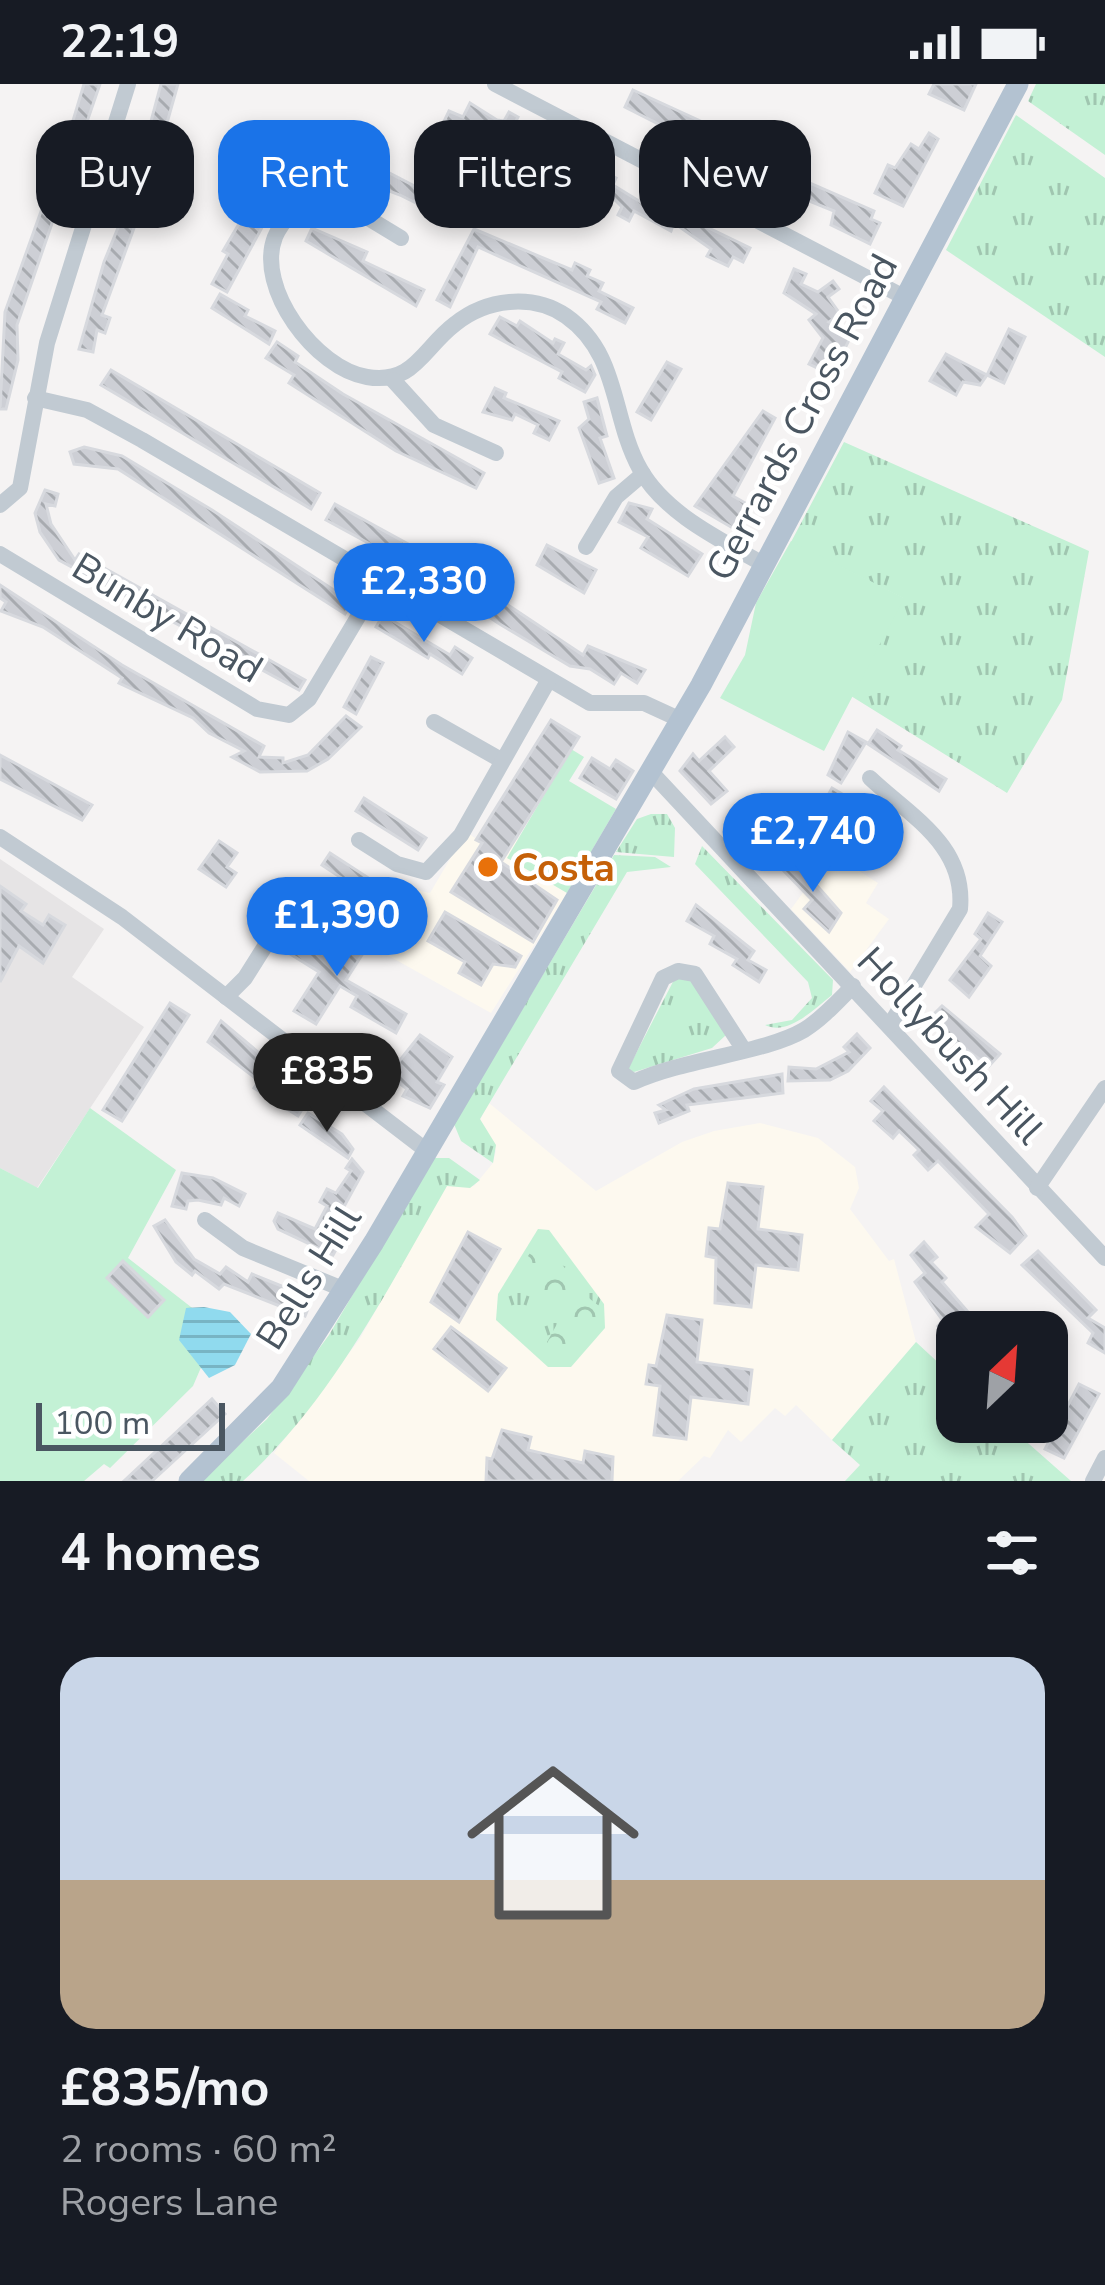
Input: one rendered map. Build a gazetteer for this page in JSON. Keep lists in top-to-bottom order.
{
  "streets": {
    "main road": ["Gerrards Cross Road", "Bells Hill"],
    "street": ["Bunby Road", "Hollybush Hill"]
  },
  "crossings": [
    ["Gerrards Cross Road", "Bells Hill"],
    ["Hollybush Hill", "Bells Hill"]
  ],
  "places": ["Costa"],
  "scale_bar": "100 m",
  "north": "top right",
  "page": {
    "status": "22:19",
    "chip": [
      "Buy",
      "Rent",
      "Filters",
      "New"
    ],
    "price": [
      "£2,330",
      "£2,740",
      "£1,390",
      "£835"
    ],
    "scale": "100 m",
    "heading": "4 homes",
    "list": [
      {
        "name": "£835/mo",
        "note": "2 rooms · 60 m² · Rogers Lane"
      }
    ]
  }
}
